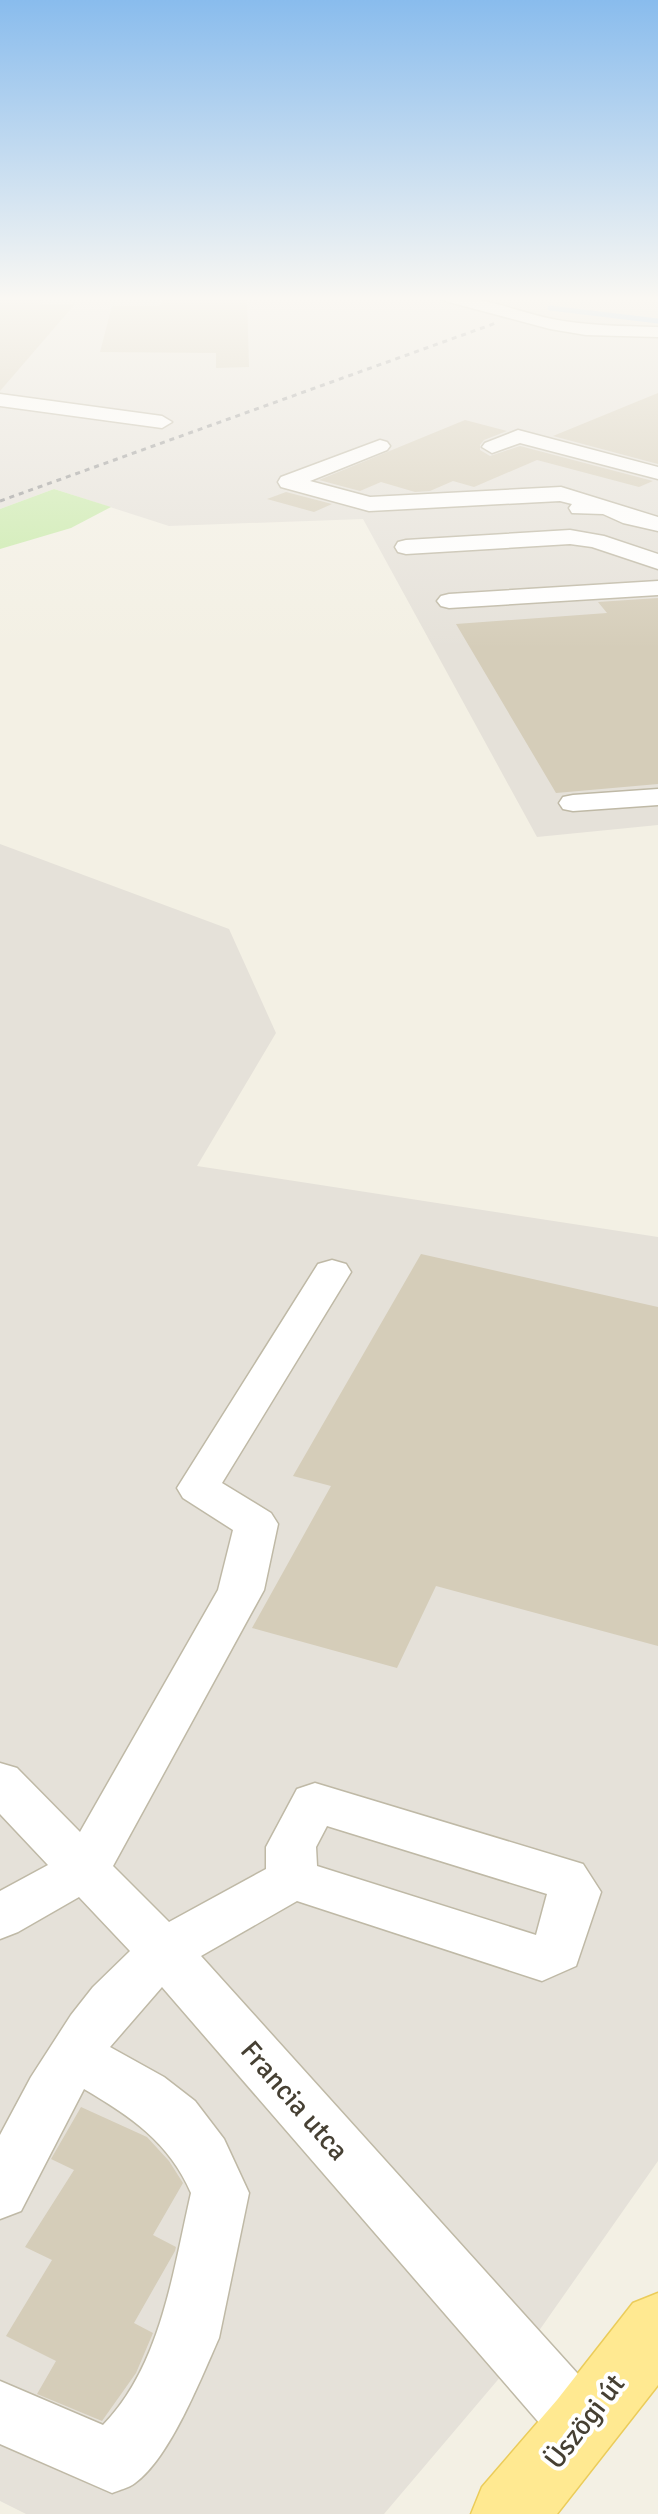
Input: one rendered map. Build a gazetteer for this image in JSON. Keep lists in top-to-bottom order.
{
  "streets": {
    "main road": ["Üszögi út"],
    "street": ["Francia utca"]
  },
  "crossings": [
    ["Francia utca", "Üszögi út"]
  ]
}
